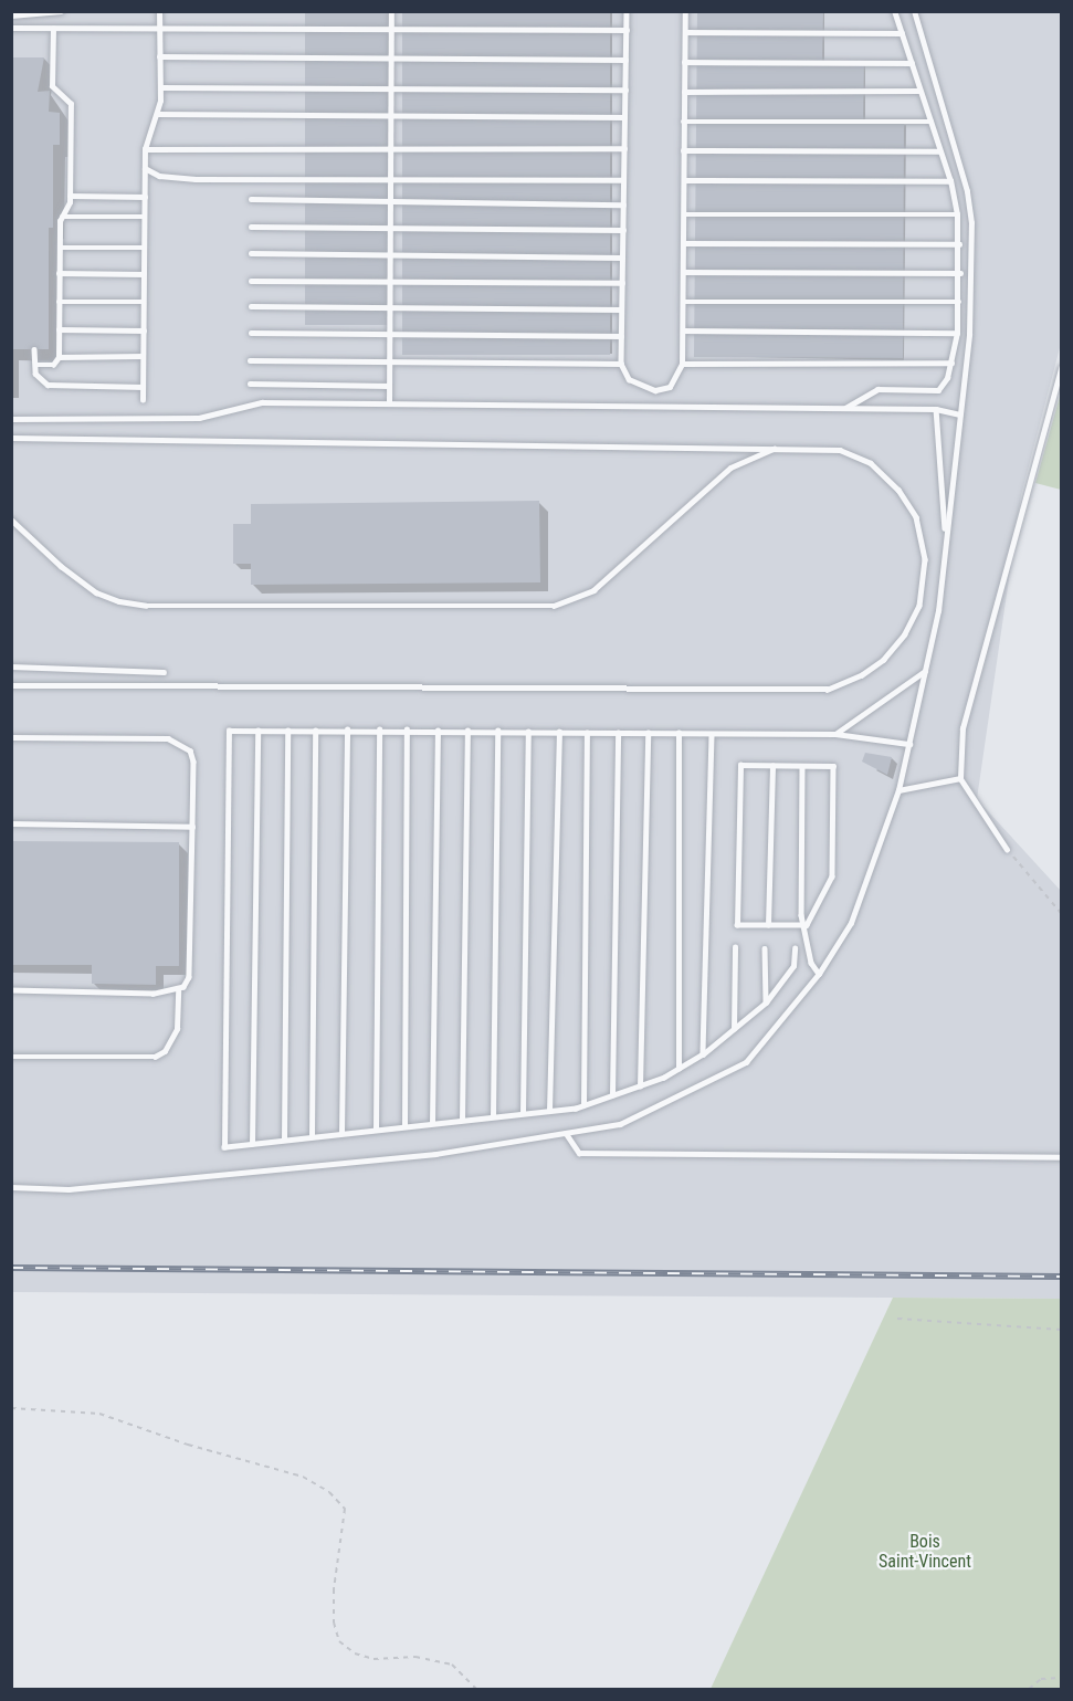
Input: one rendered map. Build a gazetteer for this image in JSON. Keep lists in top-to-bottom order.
{
  "parks": ["Bois Saint-Vincent"]
}
